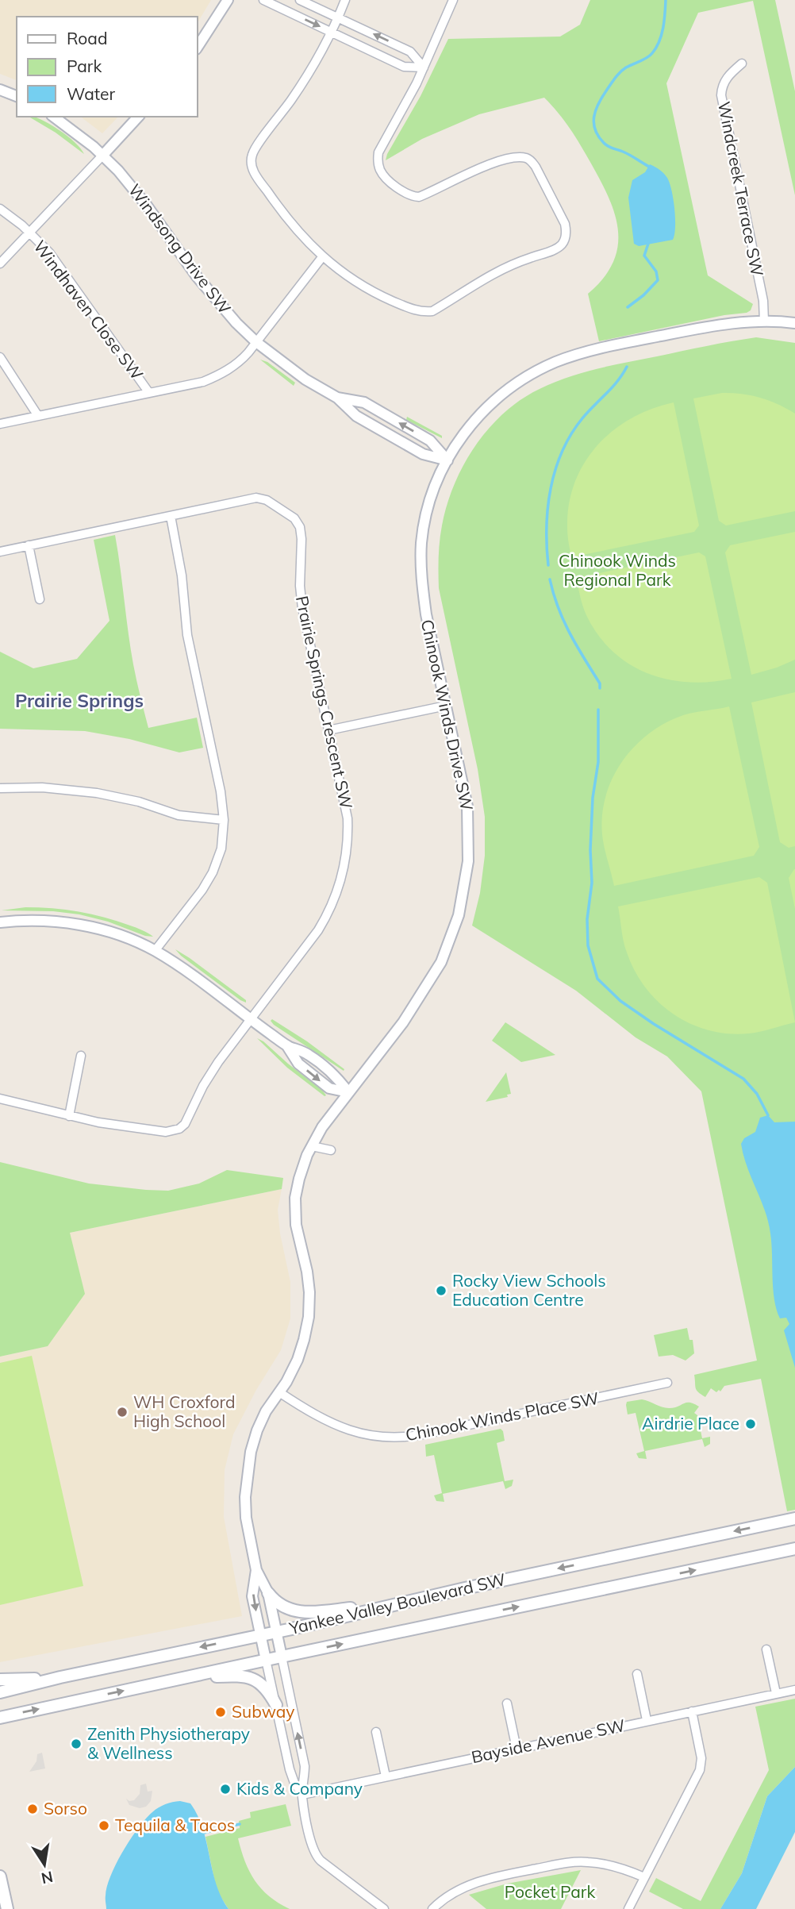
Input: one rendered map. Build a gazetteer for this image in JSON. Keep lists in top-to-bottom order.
{
  "streets": {
    "main road": ["Yankee Valley Boulevard SW"],
    "street": [
      "Windcreek Terrace SW",
      "Windsong Drive SW",
      "Windhaven Close SW",
      "Prairie Springs Crescent SW",
      "Chinook Winds Drive SW",
      "Chinook Winds Place SW",
      "Bayside Avenue SW"
    ]
  },
  "crossings": [
    ["Windcreek Terrace SW", "Chinook Winds Drive SW"],
    ["Windsong Drive SW", "Windhaven Close SW"],
    ["Windsong Drive SW", "Chinook Winds Drive SW"],
    ["Chinook Winds Drive SW", "Chinook Winds Place SW"],
    ["Chinook Winds Drive SW", "Yankee Valley Boulevard SW"]
  ],
  "districts": ["Prairie Springs"],
  "parks": ["Chinook Winds Regional Park", "Pocket Park"],
  "places": [
    "Rocky View Schools Education Centre",
    "WH Croxford High School",
    "Airdrie Place",
    "Subway",
    "Zenith Physiotherapy & Wellness",
    "Kids & Company",
    "Sorso",
    "Tequila & Tacos"
  ],
  "legend": ["Road", "Park", "Water"],
  "north": "bottom"
}
